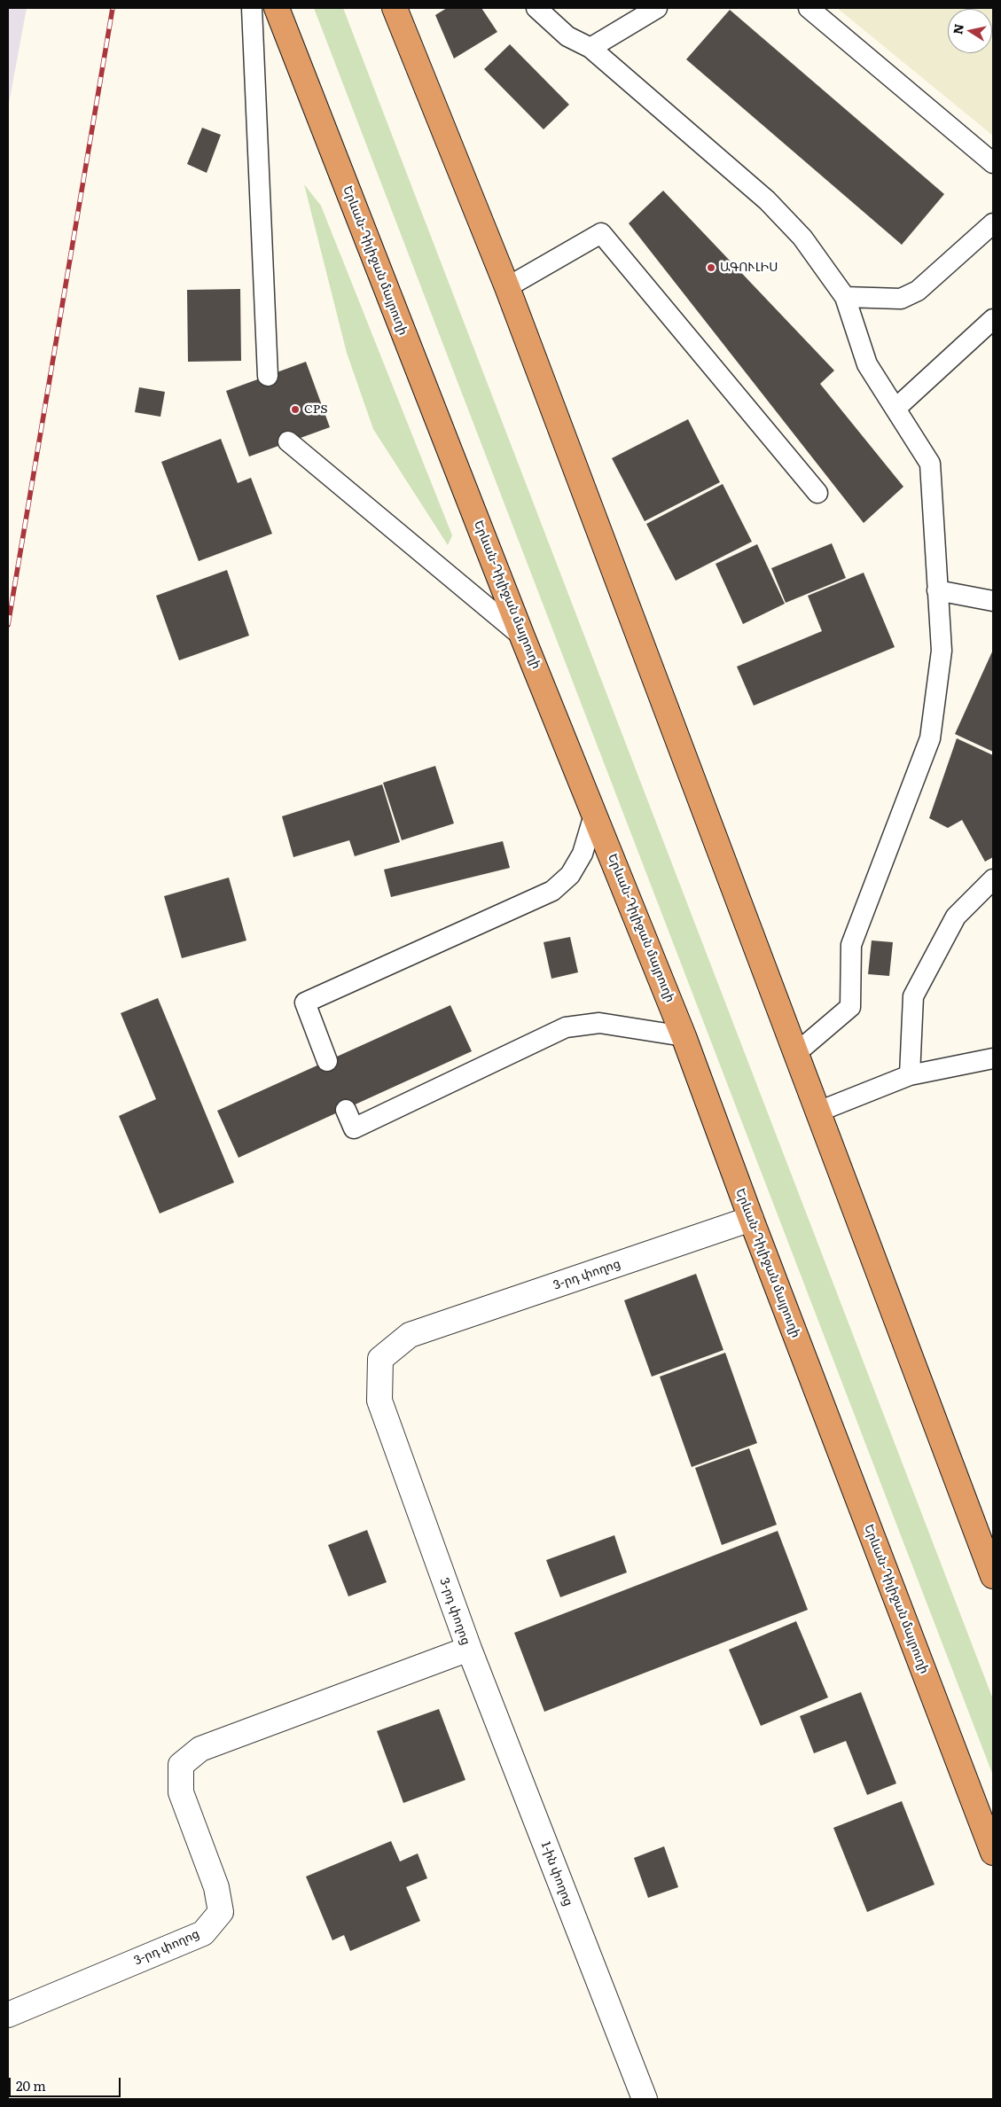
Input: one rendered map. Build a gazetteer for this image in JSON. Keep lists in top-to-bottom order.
{
  "streets": {
    "highway": ["Երևան-Դիլիջան մայրուղի"],
    "street": ["3-րդ փողոց", "1-ին փողոց"]
  },
  "crossings": [
    ["Երևան-Դիլիջան մայրուղի", "3-րդ փողոց"],
    ["3-րդ փողոց", "1-ին փողոց"]
  ],
  "places": ["ԱԳՈՒԼԻՍ", "CPS"],
  "scale_bar": "20 m",
  "north": "left"
}
